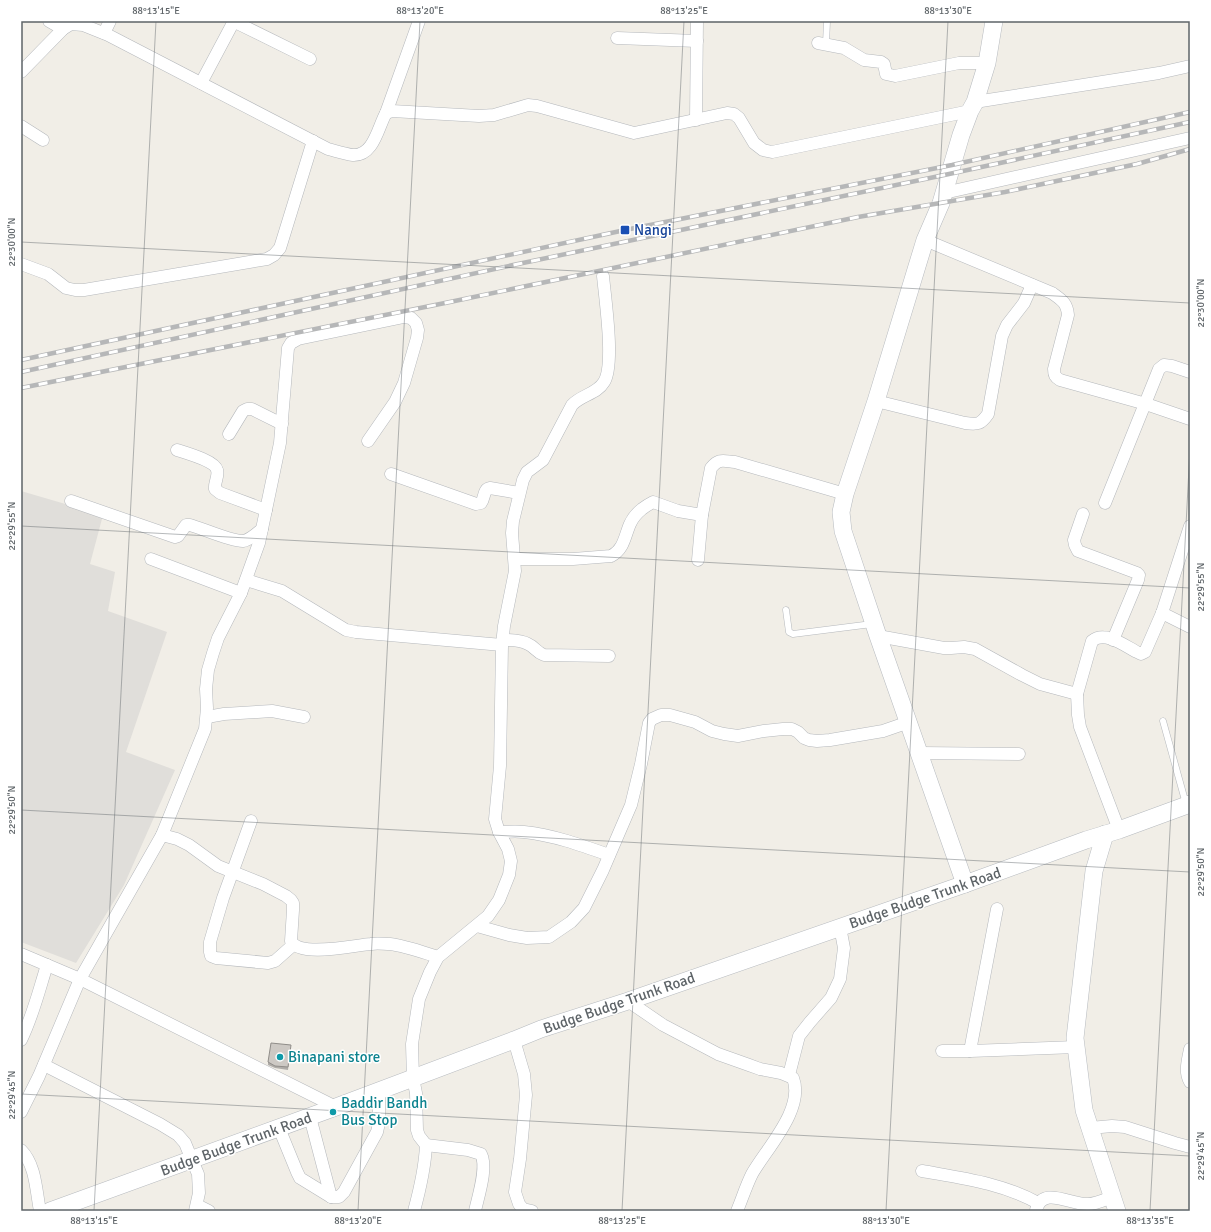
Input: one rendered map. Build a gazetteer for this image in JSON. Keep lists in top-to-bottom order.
{
  "streets": {
    "street": ["Budge Budge Trunk Road"]
  },
  "places": {
    "transit": ["Nangi"],
    "other": ["Binapani store", "Baddir Bandh Bus Stop"]
  },
  "coordinates": [
    "88°13'15\"E",
    "88°13'20\"E",
    "88°13'25\"E",
    "88°13'30\"E",
    "22°30'00\"N",
    "22°29'55\"N",
    "22°29'50\"N",
    "22°29'45\"N",
    "88°13'35\"E"
  ]
}
